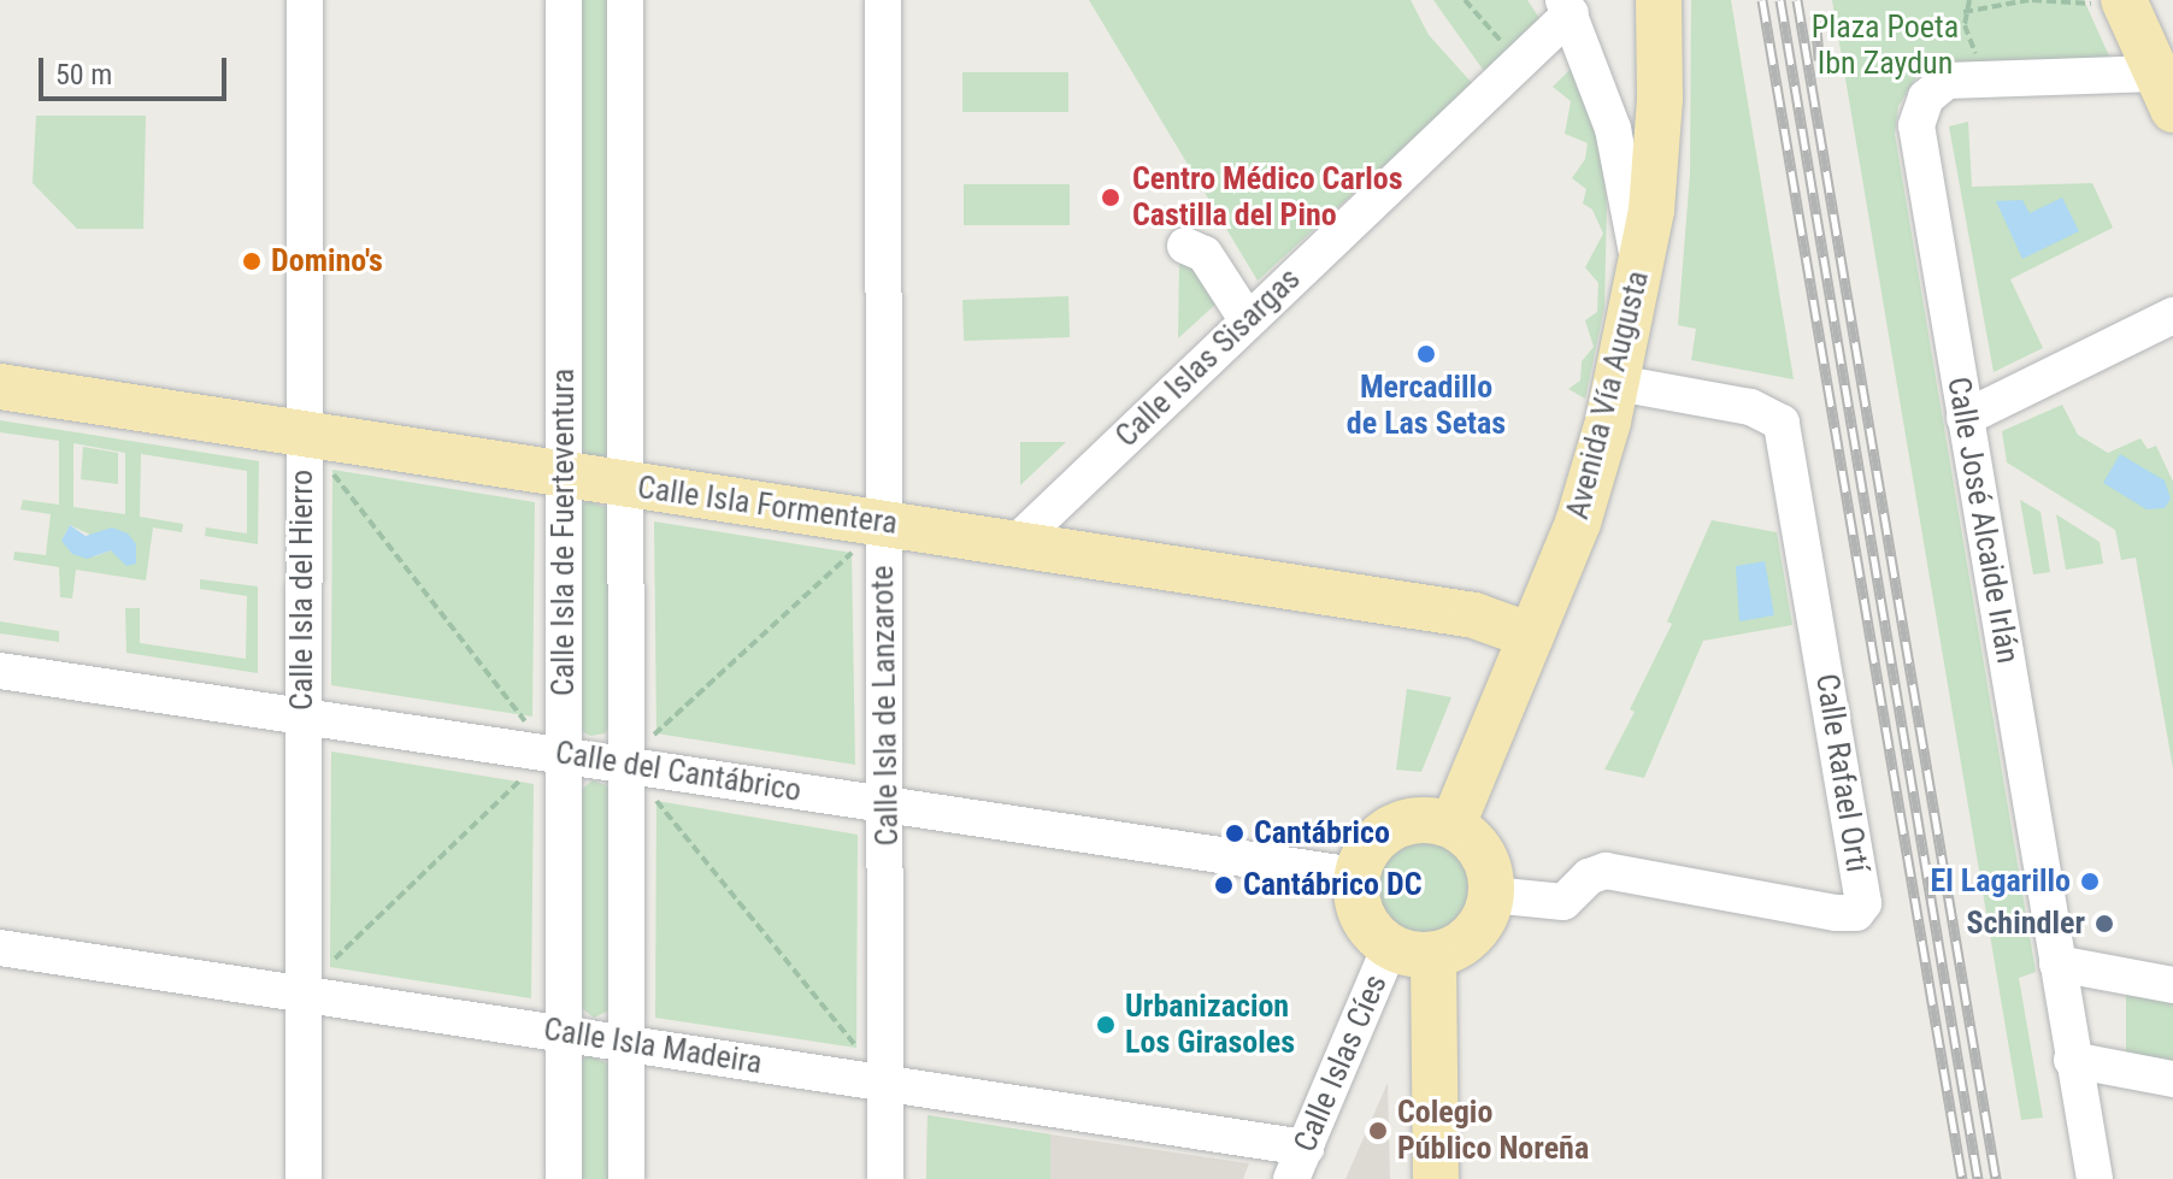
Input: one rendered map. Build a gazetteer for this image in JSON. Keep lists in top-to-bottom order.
{
  "streets": {
    "main road": ["Avenida Vía Augusta", "Calle Isla Formentera"],
    "street": [
      "Calle Islas Sisargas",
      "Calle José Alcaide Irlán",
      "Calle Isla de Fuerteventura",
      "Calle Isla del Hierro",
      "Calle Isla de Lanzarote",
      "Calle del Cantábrico",
      "Calle Rafael Ortí",
      "Calle Isla Madeira",
      "Calle Islas Cíes"
    ]
  },
  "crossings": [
    ["Calle Islas Sisargas", "Calle Isla Formentera"],
    ["Avenida Vía Augusta", "Calle Isla Formentera"],
    ["Avenida Vía Augusta", "Calle del Cantábrico"],
    ["Avenida Vía Augusta", "Calle Rafael Ortí"],
    ["Avenida Vía Augusta", "Calle Islas Cíes"],
    ["Calle Isla Formentera", "Calle Isla de Fuerteventura"],
    ["Calle Isla Formentera", "Calle Isla del Hierro"],
    ["Calle Isla Formentera", "Calle Isla de Lanzarote"],
    ["Calle Isla de Fuerteventura", "Calle del Cantábrico"],
    ["Calle Isla de Fuerteventura", "Calle Isla Madeira"],
    ["Calle Isla del Hierro", "Calle del Cantábrico"],
    ["Calle Isla del Hierro", "Calle Isla Madeira"],
    ["Calle Isla de Lanzarote", "Calle del Cantábrico"],
    ["Calle Isla de Lanzarote", "Calle Isla Madeira"],
    ["Calle del Cantábrico", "Calle Rafael Ortí"],
    ["Calle del Cantábrico", "Calle Islas Cíes"],
    ["Calle Rafael Ortí", "Calle Islas Cíes"],
    ["Calle Isla Madeira", "Calle Islas Cíes"]
  ],
  "parks": ["Plaza Poeta Ibn Zaydun"],
  "places": [
    "Centro Médico Carlos Castilla del Pino",
    "Domino's",
    "Mercadillo de Las Setas",
    "Cantábrico",
    "El Lagarillo",
    "Cantábrico DC",
    "Schindler",
    "Urbanizacion Los Girasoles",
    "Colegio Público Noreña"
  ],
  "scale_bar": "50 m"
}
